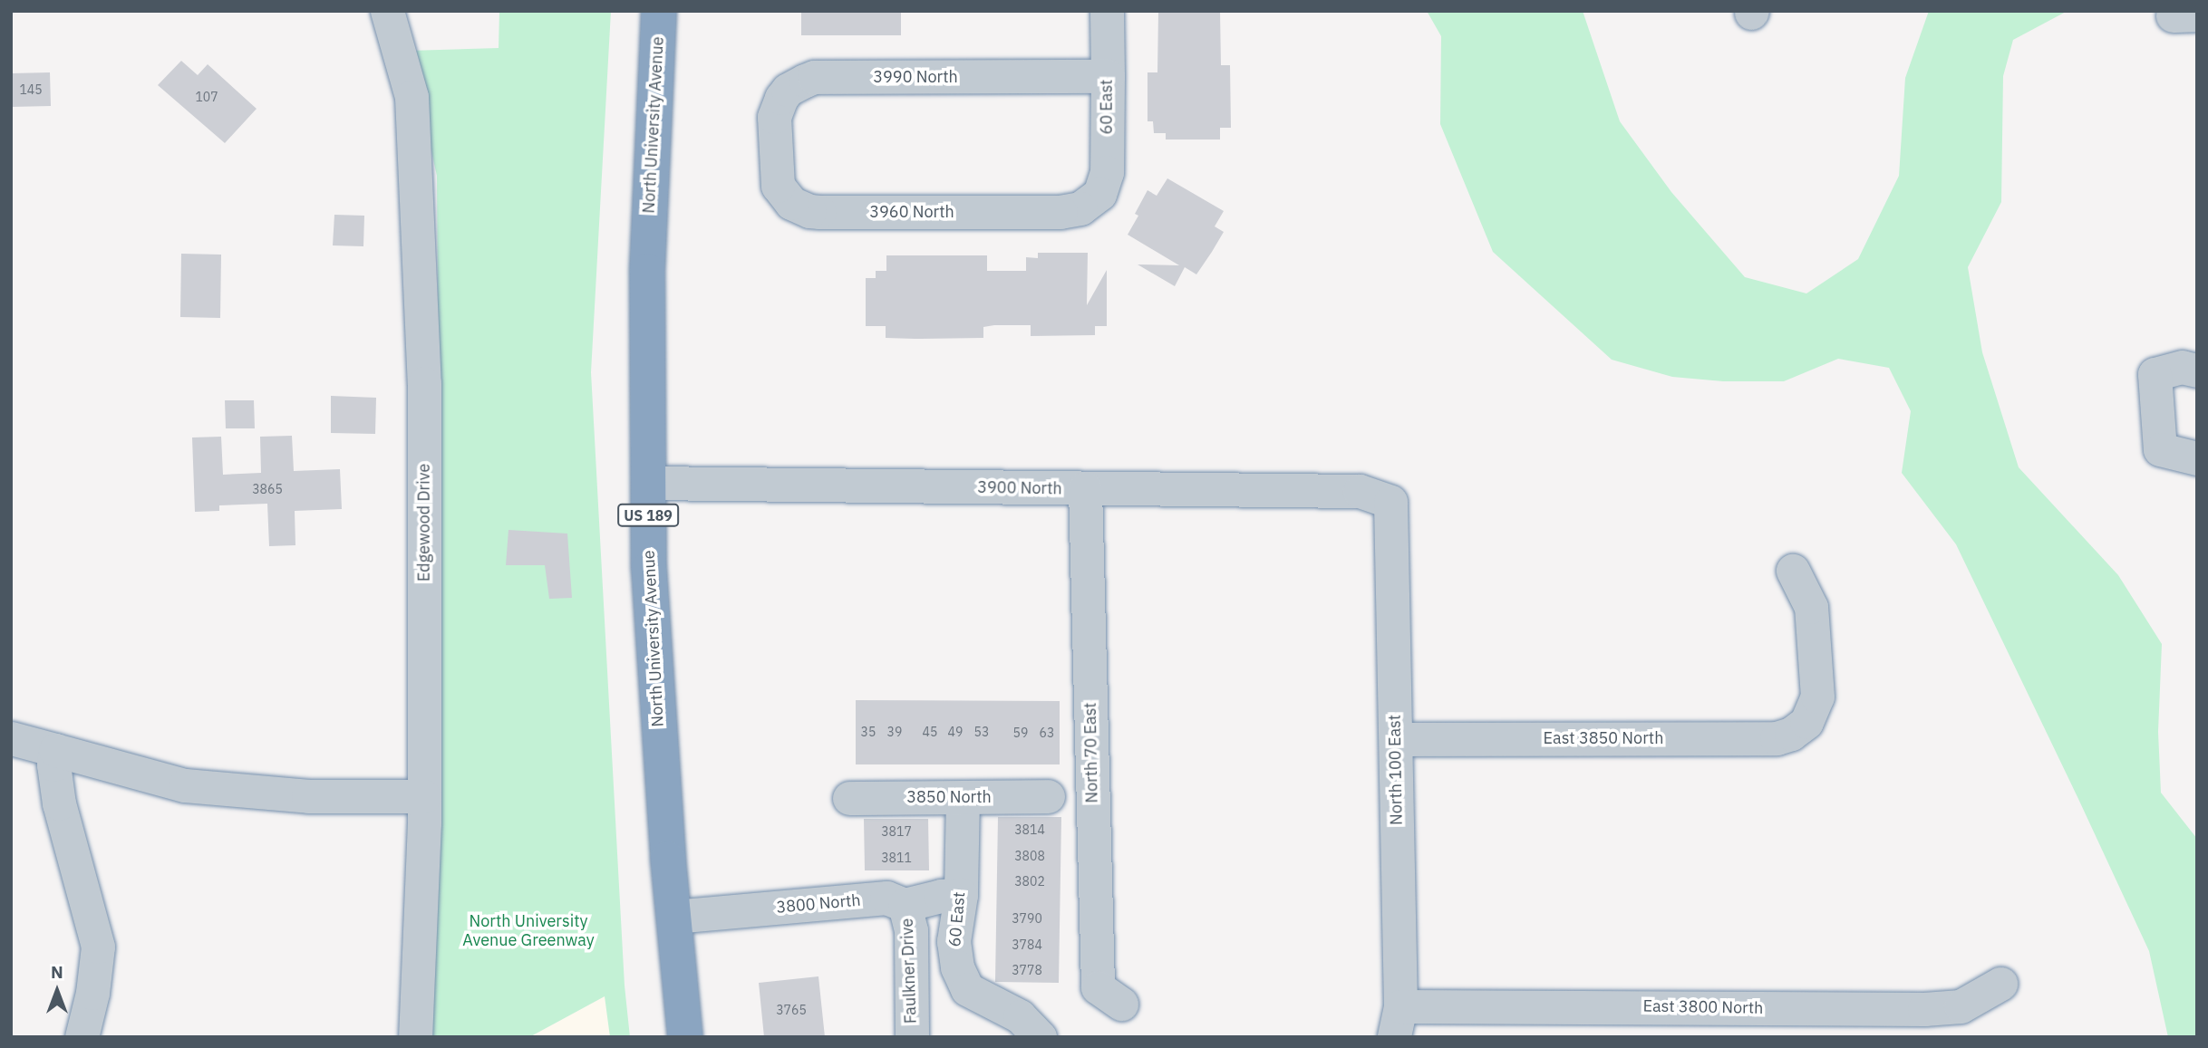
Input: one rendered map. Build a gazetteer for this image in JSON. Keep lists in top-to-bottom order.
{
  "streets": {
    "highway": ["North University Avenue", "US 189"],
    "street": [
      "3990 North",
      "60 East",
      "3960 North",
      "3900 North",
      "Edgewood Drive",
      "East 3850 North",
      "North 70 East",
      "North 100 East",
      "3850 North",
      "3800 North",
      "Faulkner Drive",
      "East 3800 North"
    ]
  },
  "crossings": [
    ["3990 North", "60 East"],
    ["3990 North", "3960 North"],
    ["60 East", "3960 North"],
    ["60 East", "3850 North"],
    ["60 East", "3800 North"],
    ["North University Avenue", "3900 North"],
    ["North University Avenue", "3800 North"],
    ["3900 North", "North 70 East"],
    ["3900 North", "North 100 East"],
    ["East 3850 North", "North 100 East"],
    ["North 100 East", "East 3800 North"],
    ["3800 North", "Faulkner Drive"]
  ],
  "parks": ["North University Avenue Greenway"],
  "house_numbers": [
    "145",
    "107",
    "3865",
    "35",
    "39",
    "45",
    "49",
    "53",
    "59",
    "63",
    "3814",
    "3817",
    "3808",
    "3811",
    "3802",
    "3790",
    "3784",
    "3778",
    "3765"
  ],
  "north": "top"
}
